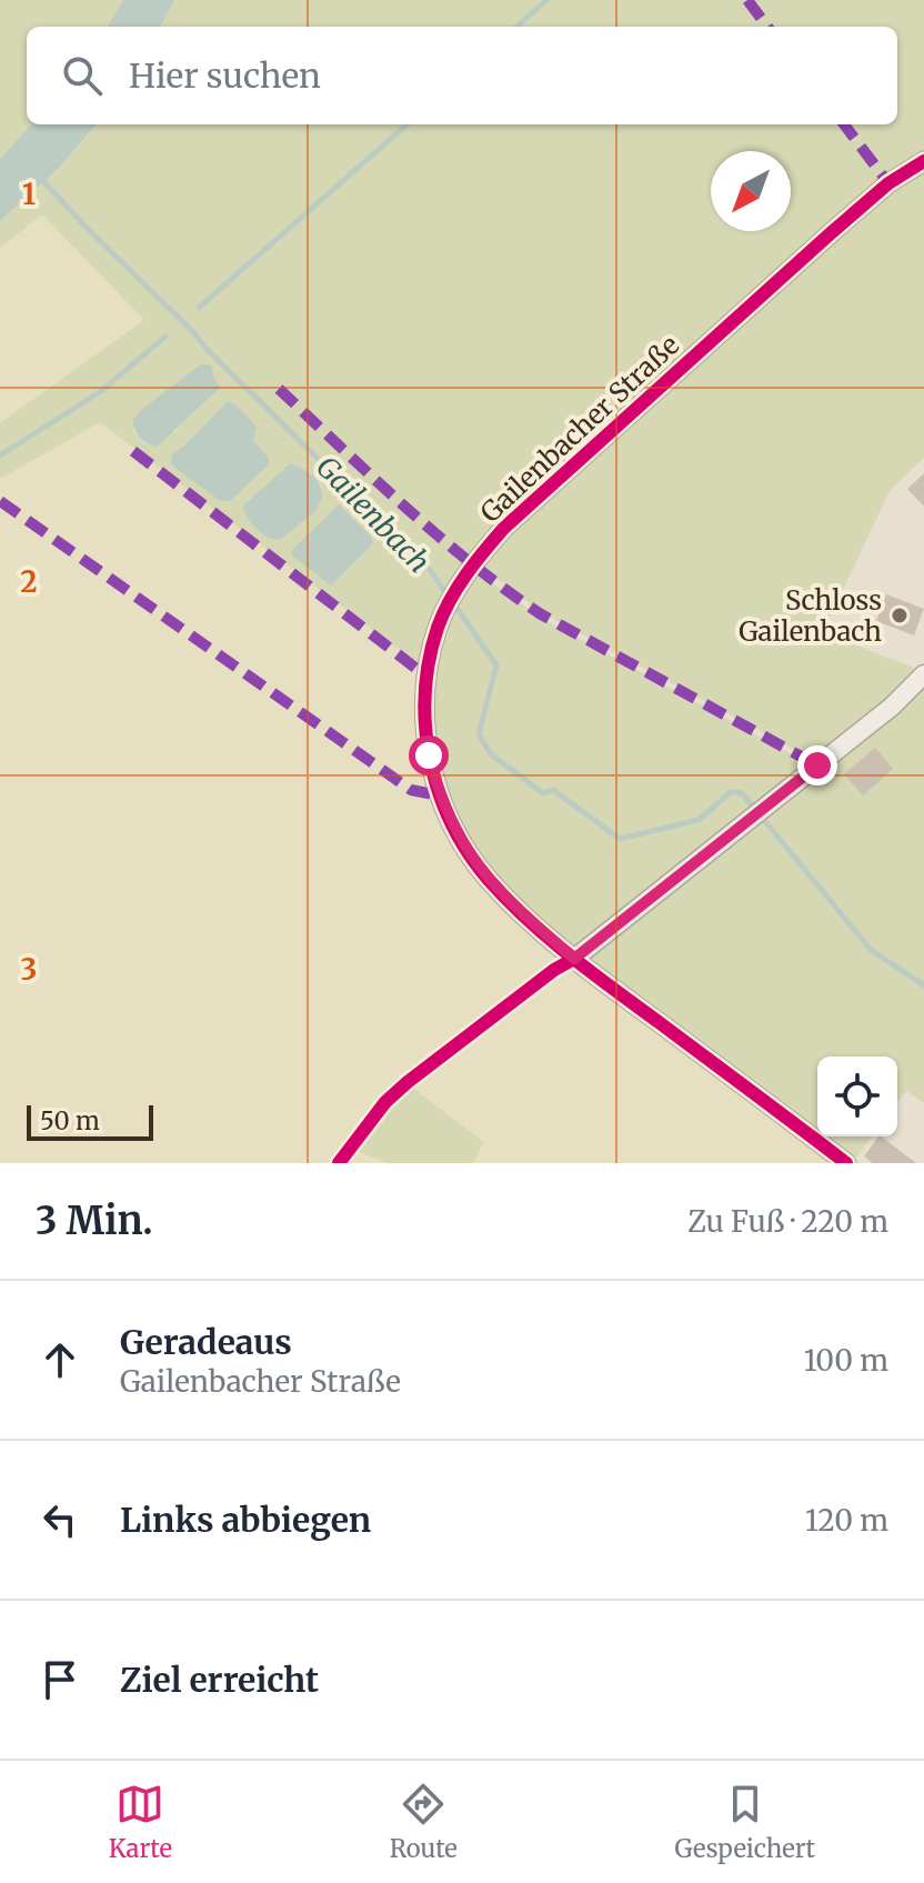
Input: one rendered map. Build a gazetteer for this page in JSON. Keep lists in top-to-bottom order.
{
  "streets": {
    "street": ["Gailenbacher Straße"]
  },
  "water": ["Gailenbach"],
  "places": ["Schloss Gailenbach"],
  "scale_bar": "50 m",
  "north": "bottom left",
  "page": {
    "search": "Hier suchen",
    "scale": "50 m",
    "heading": ["3 Min.", "Zu Fuß · 220 m"],
    "list": [
      ["Geradeaus", "Gailenbacher Straße", "100 m"],
      ["Links abbiegen", "120 m"],
      "Ziel erreicht"
    ],
    "nav": ["Karte", "Route", "Gespeichert"]
  },
  "grid": {
    "rows": ["1", "2", "3"]
  }
}
